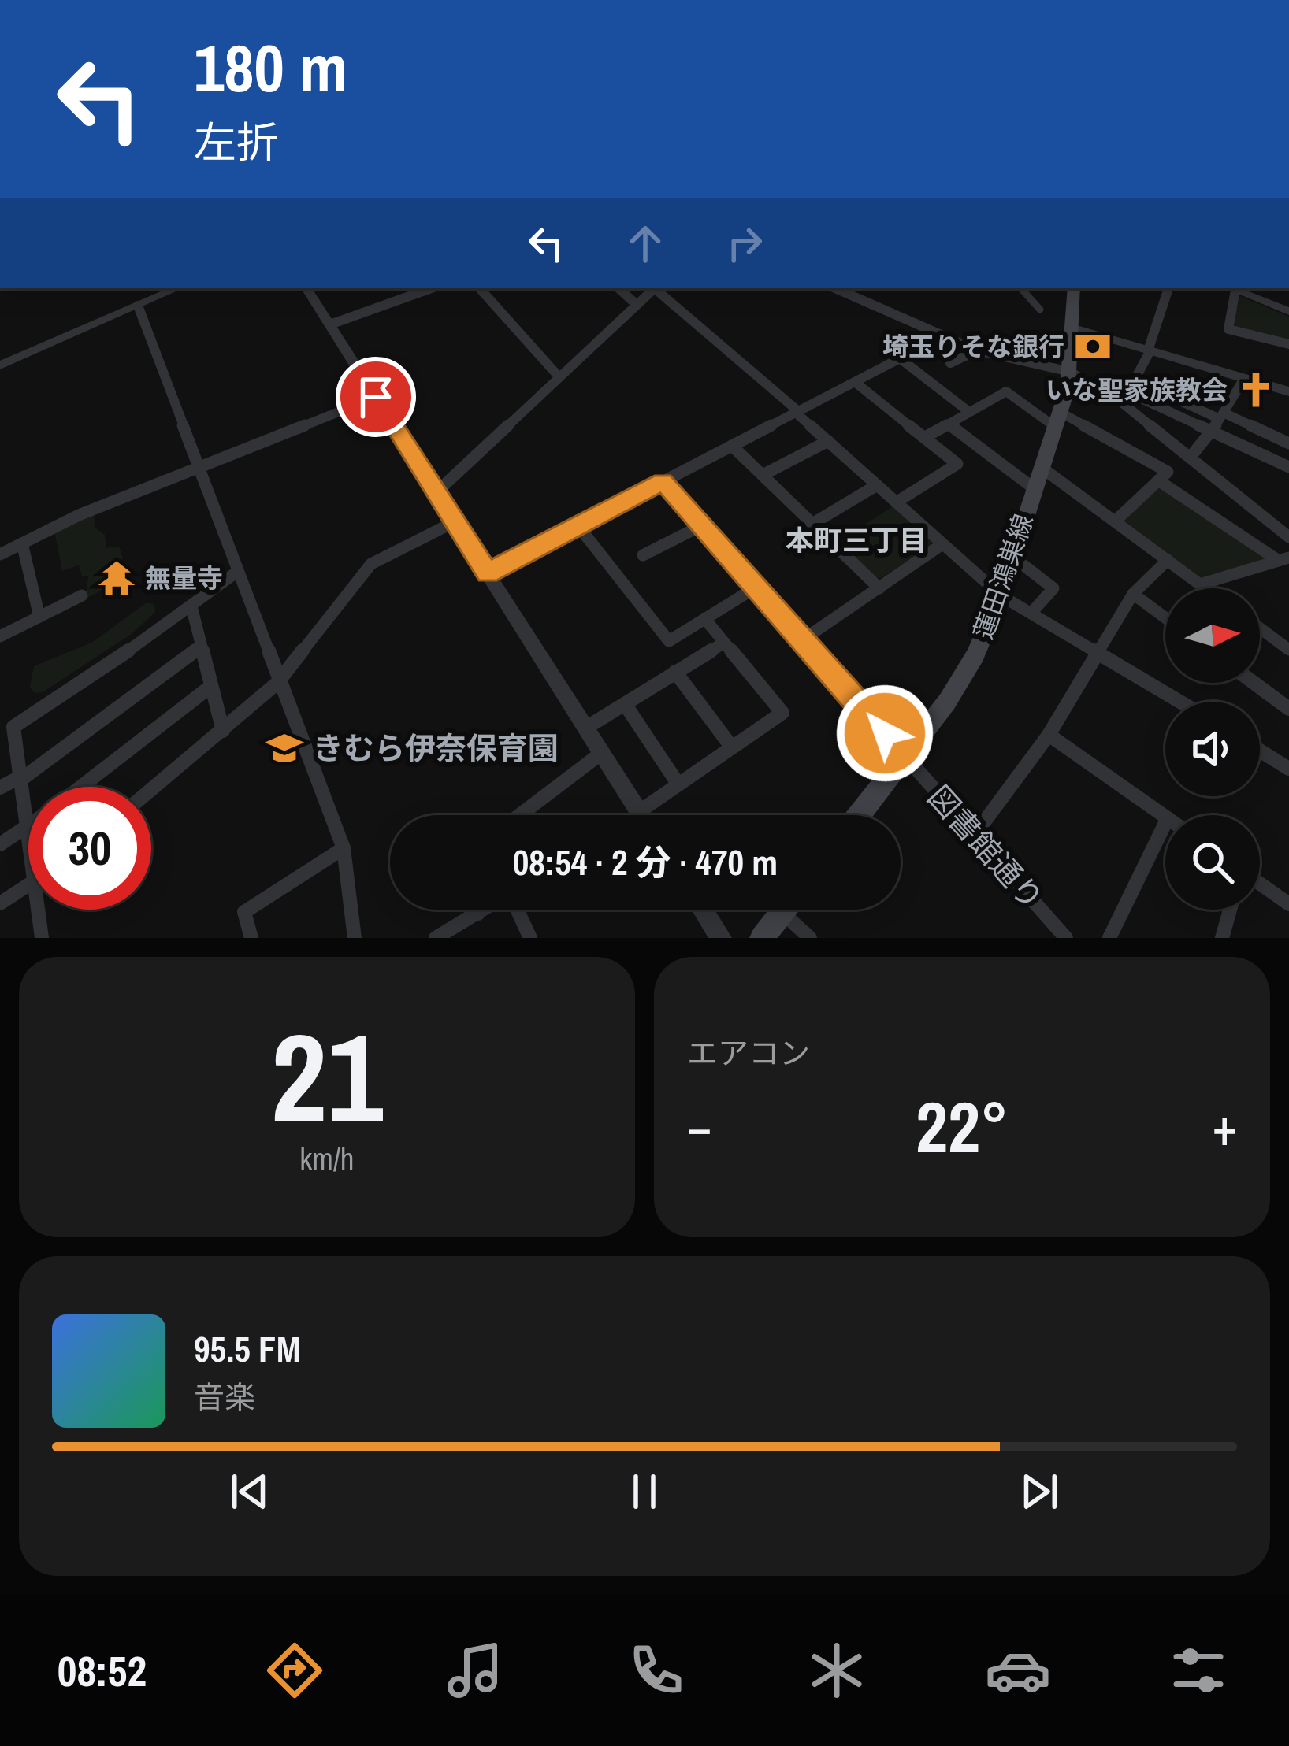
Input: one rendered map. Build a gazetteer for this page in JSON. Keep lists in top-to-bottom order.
{
  "streets": {
    "main road": ["蓮田鴻巣線"],
    "street": ["図書館通り"]
  },
  "crossings": [
    ["蓮田鴻巣線", "図書館通り"]
  ],
  "districts": ["本町三丁目"],
  "places": {
    "bank": ["埼玉りそな銀行"],
    "church": ["いな聖家族教会"],
    "temple": ["無量寺"],
    "school or university": ["きむら伊奈保育園"]
  },
  "north": "right",
  "page": {
    "turn": ["180 m", "左折"],
    "limit": "30",
    "trip": "08:54 · 2 分 · 470 m",
    "tile": [
      ["21", "km/h"],
      "エアコン"
    ],
    "heat": ["−", "22°", "+"],
    "song": ["95.5 FM", "音楽"],
    "tabs": "08:52"
  }
}
